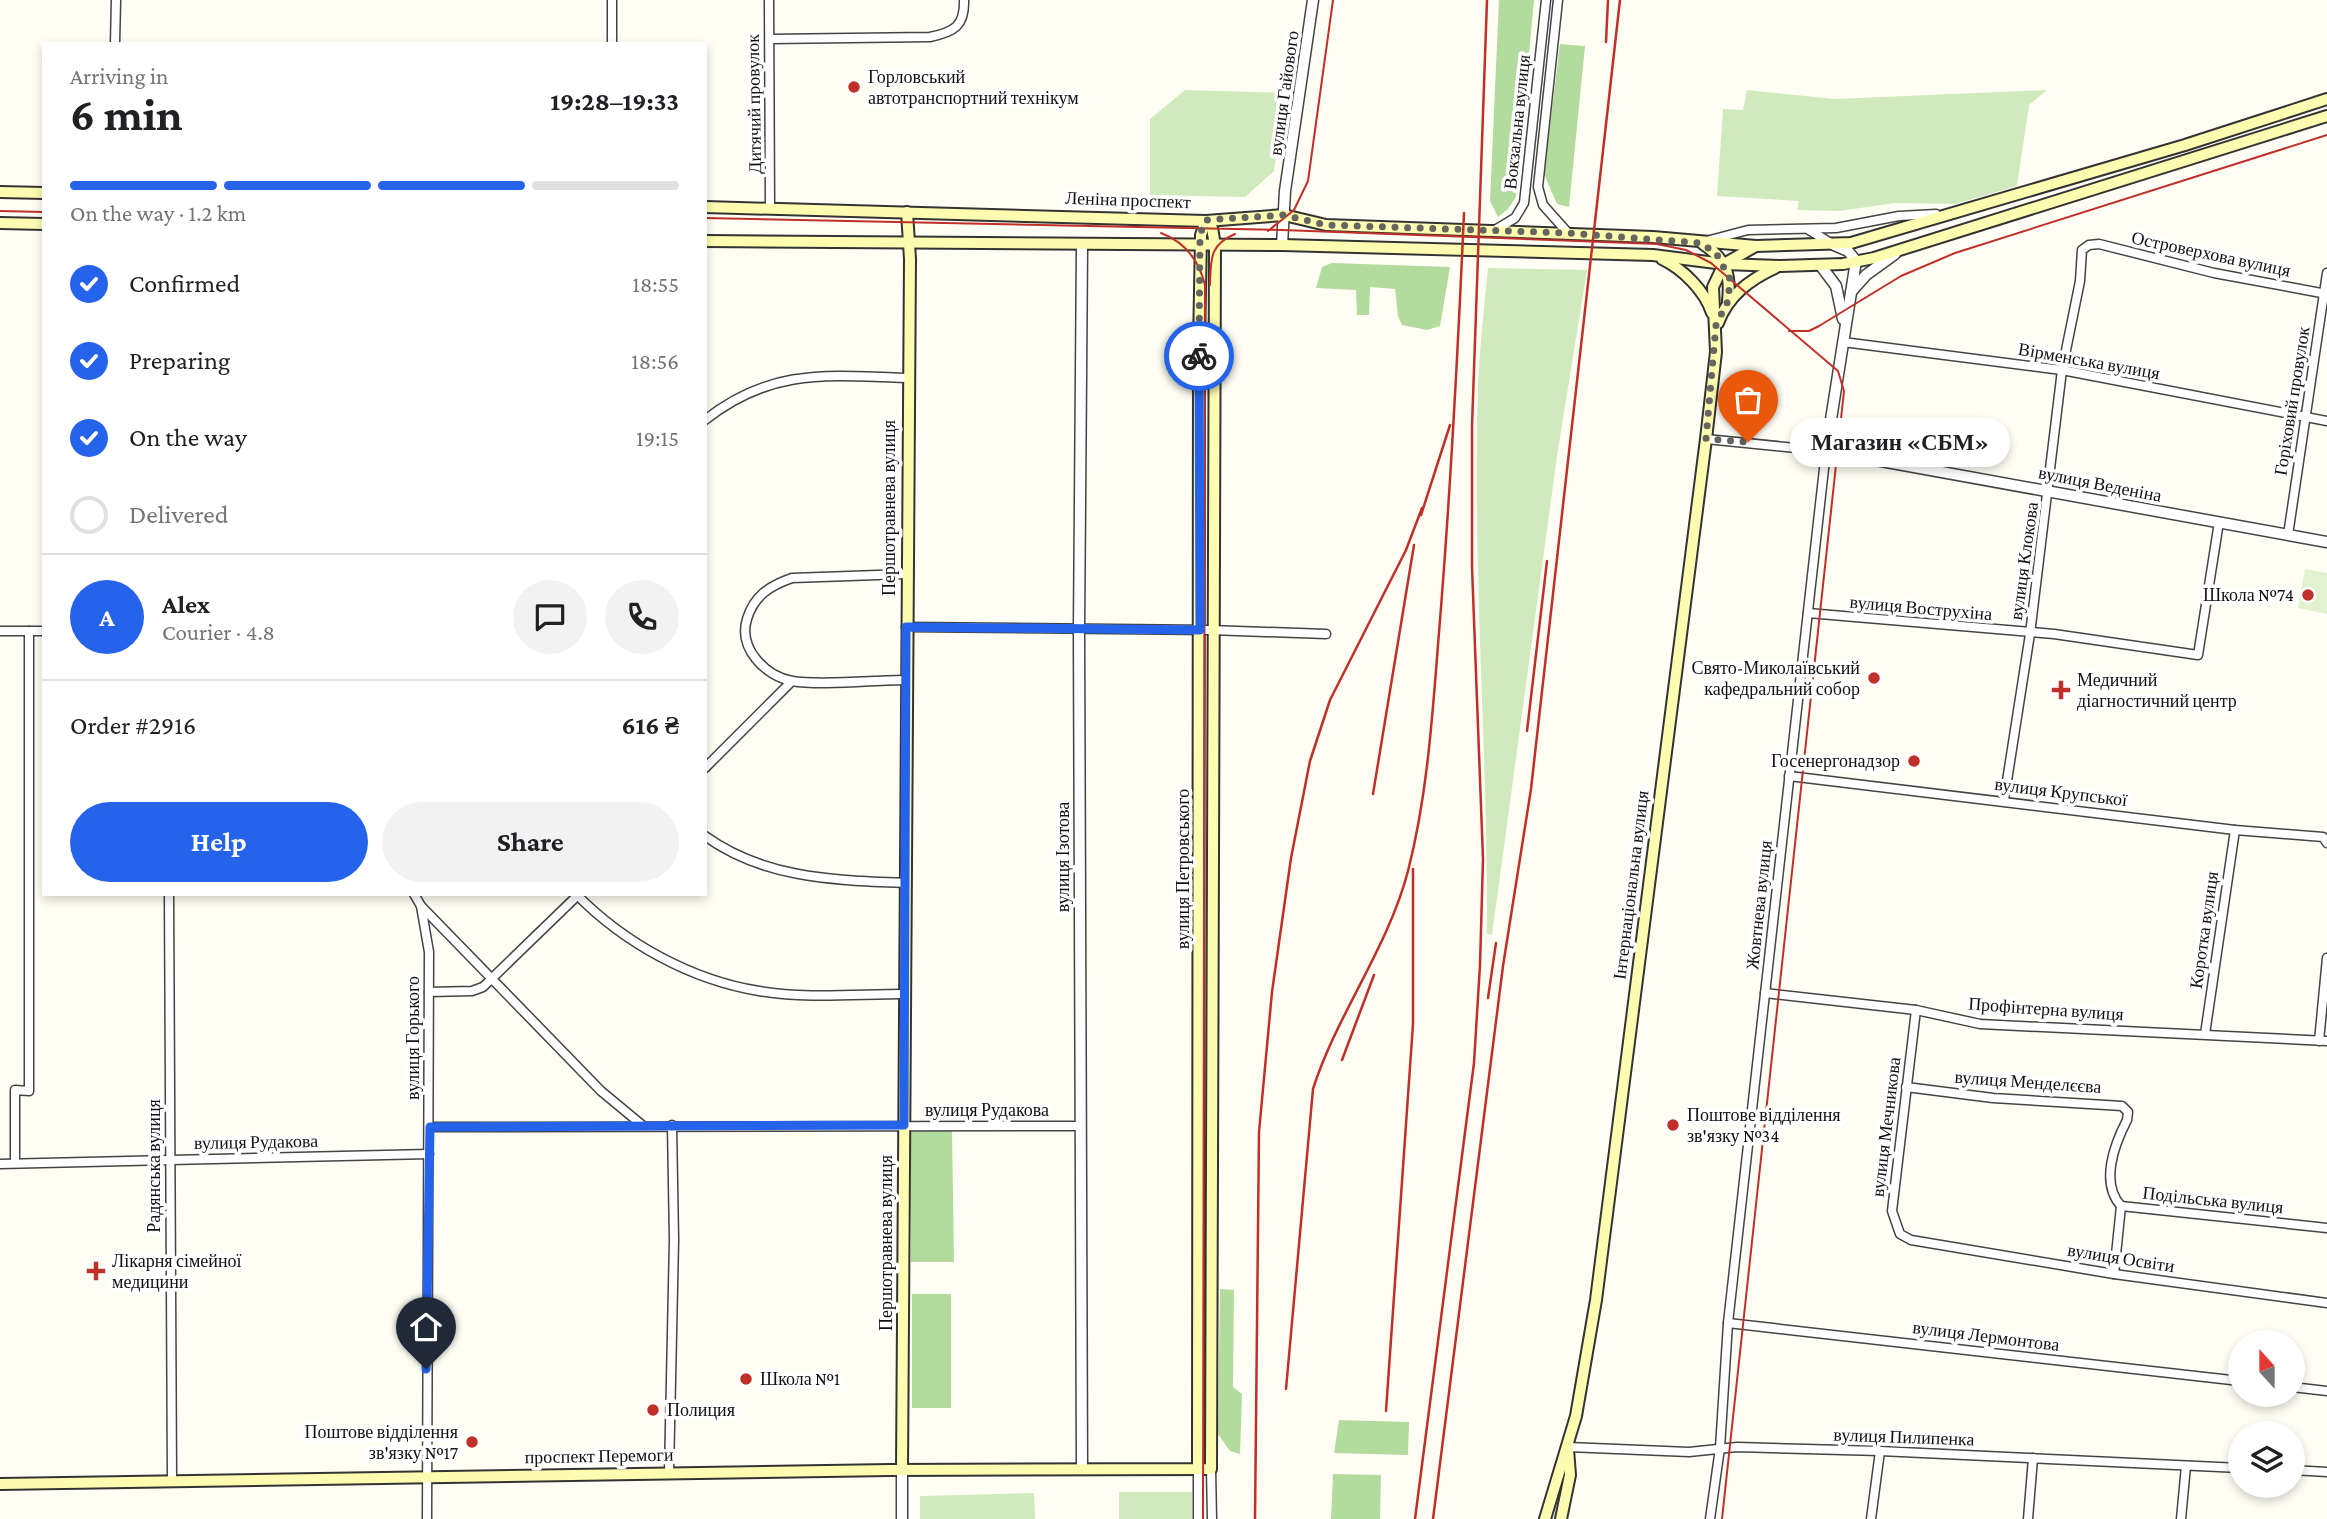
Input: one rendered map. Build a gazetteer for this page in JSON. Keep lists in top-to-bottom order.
{
  "streets": {
    "main road": [
      "Леніна проспект",
      "Першотравнева вулиця",
      "вулиця Петровського",
      "Інтернаціональна вулиця",
      "проспект Перемоги"
    ],
    "street": [
      "вулиця Гайового",
      "Дитячий провулок",
      "Вокзальна вулиця",
      "Островерхова вулиця",
      "Вірменська вулиця",
      "Горіховий провулок",
      "вулиця Веденіна",
      "вулиця Клокова",
      "вулиця Вострухіна",
      "вулиця Крупської",
      "вулиця Ізотова",
      "Жовтнева вулиця",
      "Коротка вулиця",
      "Профінтерна вулиця",
      "вулиця Горького",
      "вулиця Менделєєва",
      "вулиця Рудакова",
      "вулиця Мечникова",
      "Радянська вулиця",
      "Подільська вулиця",
      "вулиця Освіти",
      "вулиця Лермонтова",
      "вулиця Пилипенка"
    ]
  },
  "crossings": [
    ["вулиця Гайового", "Леніна проспект"],
    ["Дитячий провулок", "Леніна проспект"],
    ["Вокзальна вулиця", "Леніна проспект"],
    ["Леніна проспект", "Першотравнева вулиця"],
    ["Леніна проспект", "вулиця Петровського"],
    ["Островерхова вулиця", "Горіховий провулок"],
    ["Островерхова вулиця", "вулиця Клокова"],
    ["Вірменська вулиця", "Горіховий провулок"],
    ["Вірменська вулиця", "вулиця Клокова"],
    ["Вірменська вулиця", "Жовтнева вулиця"],
    ["Горіховий провулок", "вулиця Веденіна"],
    ["вулиця Веденіна", "вулиця Клокова"],
    ["вулиця Веденіна", "вулиця Вострухіна"],
    ["вулиця Веденіна", "Жовтнева вулиця"],
    ["Першотравнева вулиця", "вулиця Рудакова"],
    ["Першотравнева вулиця", "проспект Перемоги"],
    ["вулиця Клокова", "вулиця Вострухіна"],
    ["вулиця Клокова", "вулиця Крупської"],
    ["вулиця Вострухіна", "Жовтнева вулиця"],
    ["вулиця Крупської", "Жовтнева вулиця"],
    ["вулиця Крупської", "Коротка вулиця"],
    ["вулиця Ізотова", "вулиця Рудакова"],
    ["вулиця Ізотова", "проспект Перемоги"],
    ["вулиця Петровського", "проспект Перемоги"],
    ["Інтернаціональна вулиця", "вулиця Пилипенка"],
    ["Жовтнева вулиця", "Профінтерна вулиця"],
    ["Жовтнева вулиця", "вулиця Лермонтова"],
    ["Жовтнева вулиця", "вулиця Пилипенка"],
    ["Коротка вулиця", "Профінтерна вулиця"],
    ["Профінтерна вулиця", "вулиця Мечникова"],
    ["вулиця Горького", "вулиця Рудакова"],
    ["вулиця Горького", "проспект Перемоги"],
    ["вулиця Менделєєва", "вулиця Мечникова"],
    ["вулиця Менделєєва", "Подільська вулиця"],
    ["вулиця Рудакова", "Радянська вулиця"],
    ["вулиця Мечникова", "вулиця Освіти"],
    ["Радянська вулиця", "проспект Перемоги"],
    ["Подільська вулиця", "вулиця Освіти"]
  ],
  "places": {
    "other": [
      "Горловський автотранспортний технікум",
      "Магазин «СБМ»",
      "Школа №74",
      "Свято-Миколаївський кафедральний собор",
      "Госенергонадзор",
      "Поштове відділення зв'язку №34",
      "Школа №1",
      "Полиция",
      "Поштове відділення зв'язку №17"
    ],
    "health": ["Медичний діагностичний центр", "Лікарня сімейної медицини"]
  },
  "north": "top",
  "page": {
    "heading": ["6 min", "Arriving in", "19:28–19:33"],
    "panel": [
      "Alex",
      "Courier · 4.8",
      "Order #2916",
      "616 ₴"
    ],
    "bar": "On the way · 1.2 km",
    "list": [
      ["Confirmed", "18:55"],
      ["Preparing", "18:56"],
      ["On the way", "19:15"],
      "Delivered"
    ],
    "bubble": "Магазин «СБМ»",
    "round": "A",
    "buttons": ["Help", "Share"]
  }
}
